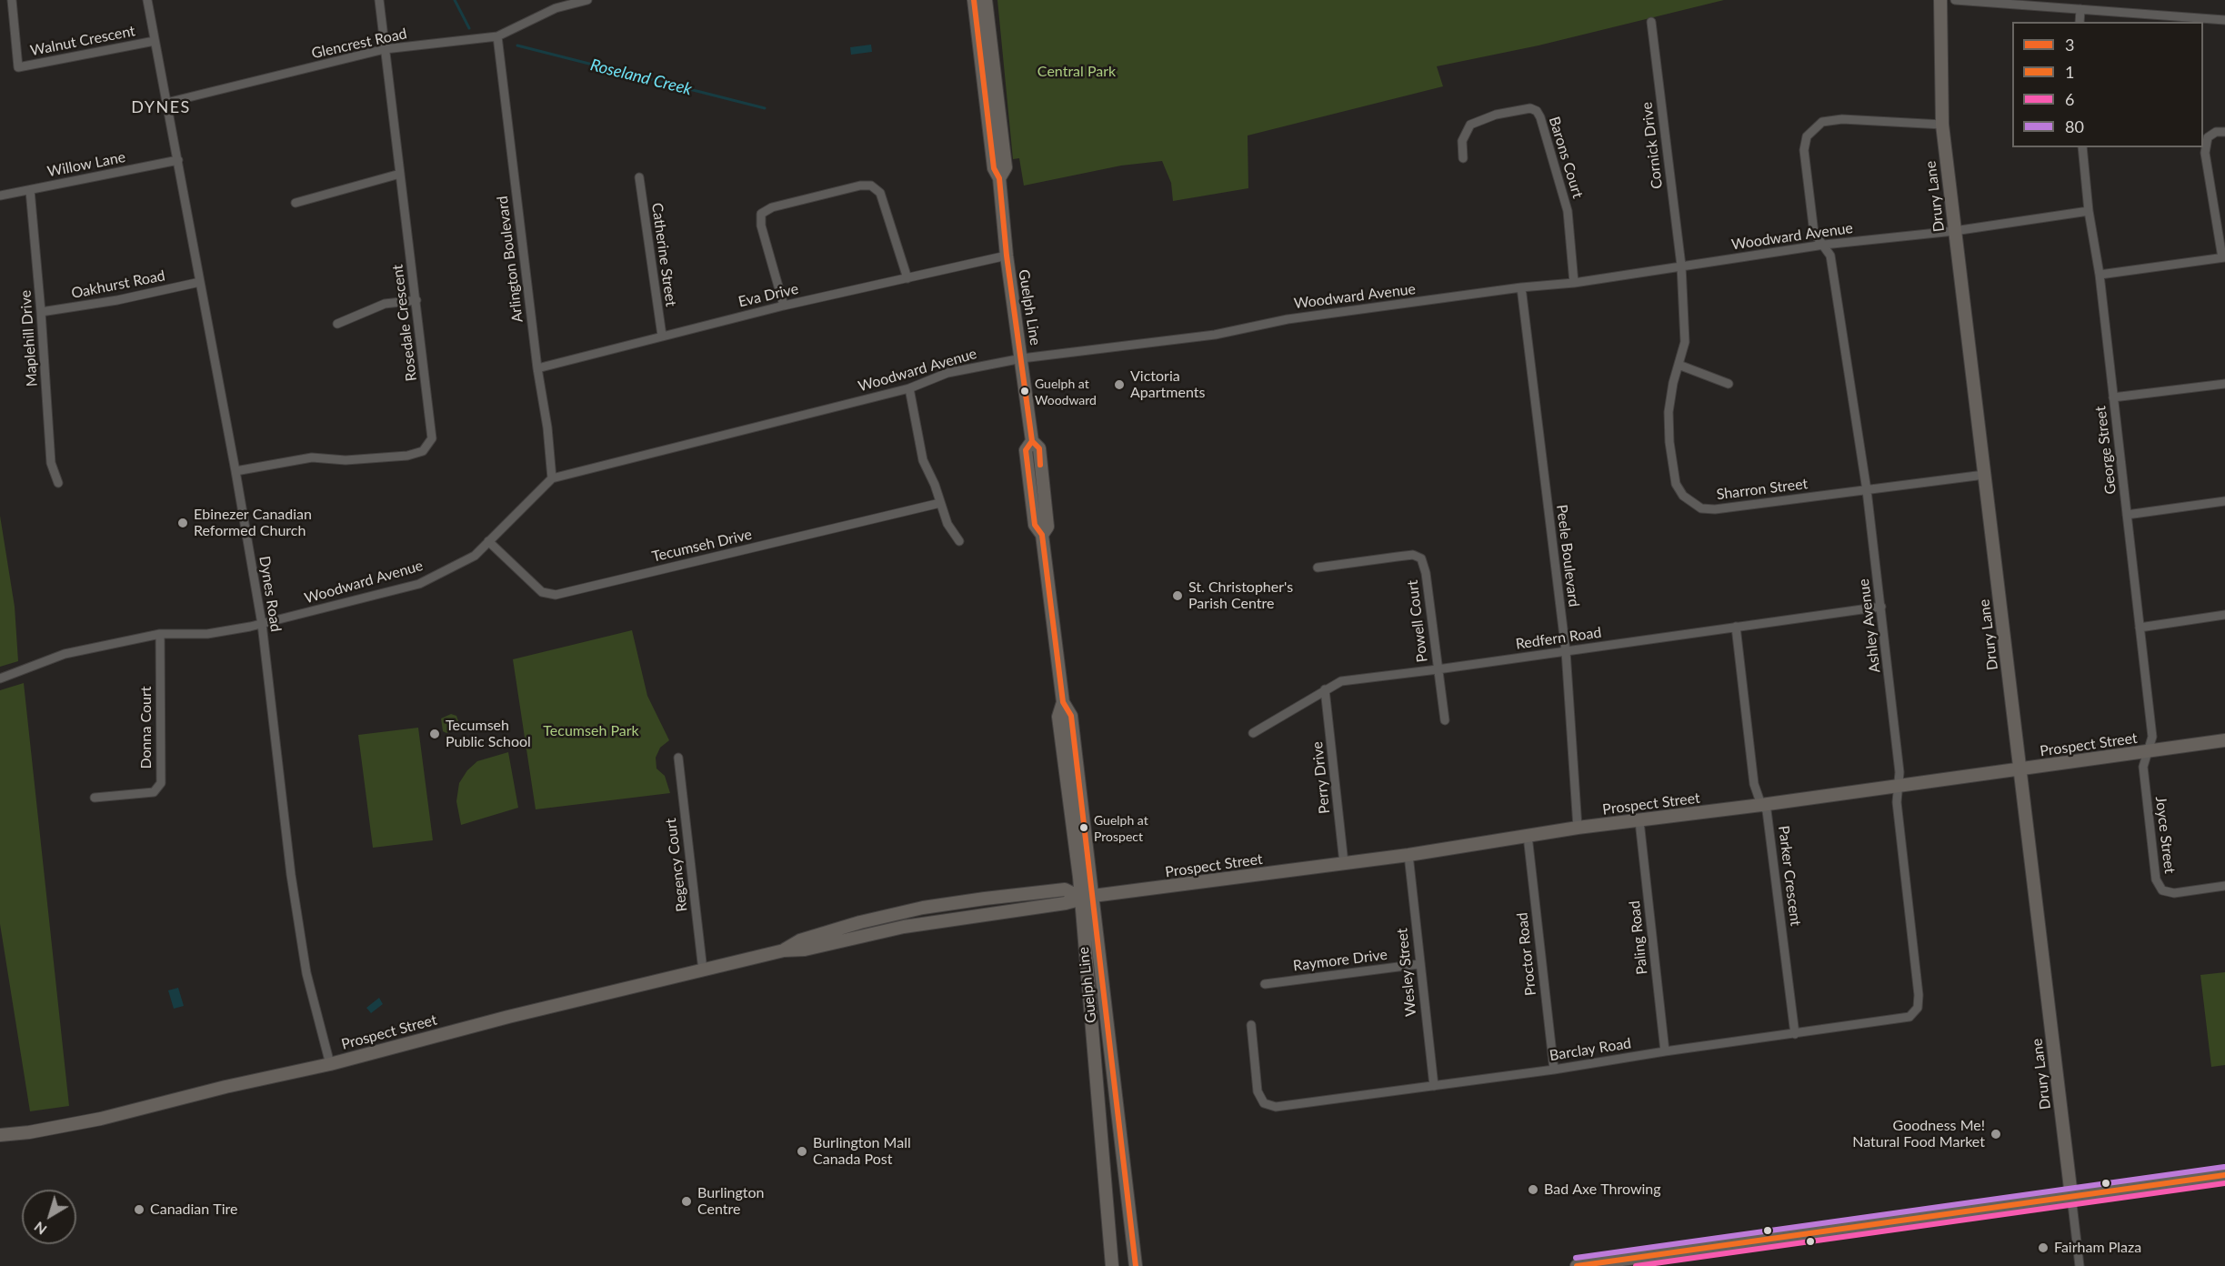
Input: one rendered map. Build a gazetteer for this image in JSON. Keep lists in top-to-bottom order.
{
  "streets": {
    "street": [
      "Walnut Crescent",
      "Glencrest Road",
      "Cornick Drive",
      "Barons Court",
      "Willow Lane",
      "Drury Lane",
      "Woodward Avenue",
      "Catherine Street",
      "Arlington Boulevard",
      "Oakhurst Road",
      "Eva Drive",
      "Guelph Line",
      "Rosedale Crescent",
      "Maplehill Drive",
      "George Street",
      "Sharron Street",
      "Tecumseh Drive",
      "Peele Boulevard",
      "Dynes Road",
      "Powell Court",
      "Ashley Avenue",
      "Redfern Road",
      "Donna Court",
      "Prospect Street",
      "Perry Drive",
      "Joyce Street",
      "Regency Court",
      "Parker Crescent",
      "Paling Road",
      "Proctor Road",
      "Raymore Drive",
      "Wesley Street",
      "Barclay Road"
    ]
  },
  "crossings": [
    ["Walnut Crescent", "Dynes Road"],
    ["Glencrest Road", "Arlington Boulevard"],
    ["Glencrest Road", "Rosedale Crescent"],
    ["Glencrest Road", "Dynes Road"],
    ["Cornick Drive", "Woodward Avenue"],
    ["Cornick Drive", "Sharron Street"],
    ["Barons Court", "Woodward Avenue"],
    ["Willow Lane", "Maplehill Drive"],
    ["Willow Lane", "Dynes Road"],
    ["Drury Lane", "Woodward Avenue"],
    ["Drury Lane", "Sharron Street"],
    ["Drury Lane", "Ashley Avenue"],
    ["Drury Lane", "Prospect Street"],
    ["Woodward Avenue", "Arlington Boulevard"],
    ["Woodward Avenue", "Guelph Line"],
    ["Woodward Avenue", "George Street"],
    ["Woodward Avenue", "Sharron Street"],
    ["Woodward Avenue", "Tecumseh Drive"],
    ["Woodward Avenue", "Peele Boulevard"],
    ["Woodward Avenue", "Dynes Road"],
    ["Woodward Avenue", "Ashley Avenue"],
    ["Woodward Avenue", "Donna Court"],
    ["Catherine Street", "Eva Drive"],
    ["Arlington Boulevard", "Eva Drive"],
    ["Oakhurst Road", "Maplehill Drive"],
    ["Oakhurst Road", "Dynes Road"],
    ["Eva Drive", "Guelph Line"],
    ["Guelph Line", "Prospect Street"],
    ["Rosedale Crescent", "Dynes Road"],
    ["George Street", "Prospect Street"],
    ["George Street", "Joyce Street"],
    ["Sharron Street", "Ashley Avenue"],
    ["Peele Boulevard", "Redfern Road"],
    ["Peele Boulevard", "Prospect Street"],
    ["Dynes Road", "Prospect Street"],
    ["Powell Court", "Redfern Road"],
    ["Ashley Avenue", "Redfern Road"],
    ["Ashley Avenue", "Prospect Street"],
    ["Ashley Avenue", "Barclay Road"],
    ["Redfern Road", "Perry Drive"],
    ["Redfern Road", "Parker Crescent"],
    ["Prospect Street", "Perry Drive"],
    ["Prospect Street", "Joyce Street"],
    ["Prospect Street", "Regency Court"],
    ["Prospect Street", "Parker Crescent"],
    ["Prospect Street", "Paling Road"],
    ["Prospect Street", "Proctor Road"],
    ["Prospect Street", "Wesley Street"],
    ["Parker Crescent", "Barclay Road"],
    ["Paling Road", "Barclay Road"],
    ["Proctor Road", "Barclay Road"],
    ["Raymore Drive", "Wesley Street"],
    ["Wesley Street", "Barclay Road"]
  ],
  "districts": ["DYNES"],
  "water": ["Roseland Creek"],
  "parks": ["Central Park", "Tecumseh Park"],
  "places": [
    "Victoria Apartments",
    "Guelph at Woodward",
    "Ebinezer Canadian Reformed Church",
    "St. Christopher's Parish Centre",
    "Tecumseh Public School",
    "Guelph at Prospect",
    "Goodness Me! Natural Food Market",
    "Burlington Mall Canada Post",
    "Bad Axe Throwing",
    "Burlington Centre",
    "Canadian Tire",
    "Fairham Plaza"
  ],
  "lines": [
    "transit line 3",
    "transit line 80",
    "transit line 1",
    "transit line 6"
  ],
  "legend": [
    "3",
    "1",
    "6",
    "80"
  ],
  "north": "bottom left"
}
